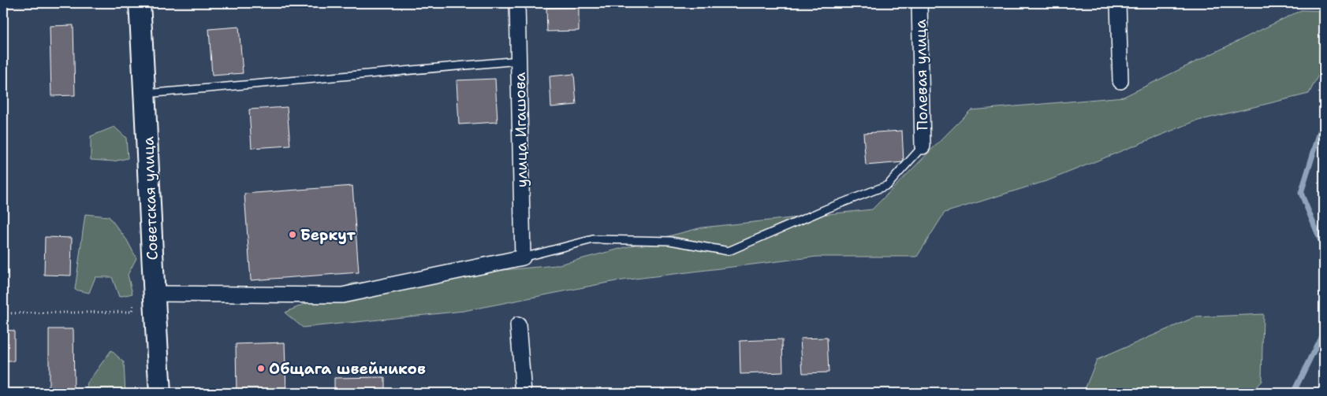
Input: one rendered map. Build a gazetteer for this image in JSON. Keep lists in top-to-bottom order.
{
  "streets": {
    "main road": ["Советская улица"],
    "street": ["Полевая улица", "улица Игашова"]
  },
  "places": ["Беркут", "Общага швейников"]
}
